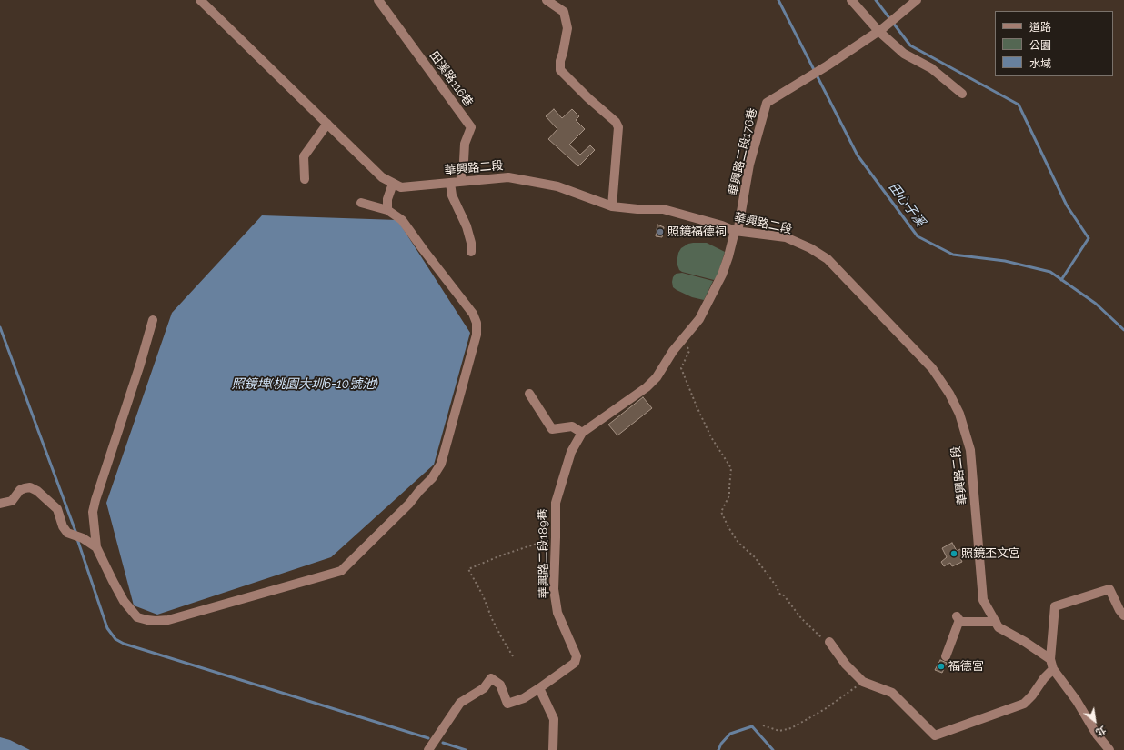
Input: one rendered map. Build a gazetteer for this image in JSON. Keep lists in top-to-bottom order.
{
  "streets": {
    "street": [
      "田溪路116巷",
      "華興路二段176巷",
      "華興路二段",
      "華興路二段189巷"
    ]
  },
  "crossings": [
    ["田溪路116巷", "華興路二段"],
    ["華興路二段176巷", "華興路二段"],
    ["華興路二段176巷", "華興路二段189巷"],
    ["華興路二段", "華興路二段189巷"]
  ],
  "water": ["田心子溪", "照鏡埤(桃園大圳6-10號池)"],
  "places": ["照鏡福德祠", "照鏡丕文宮", "福德宮"],
  "legend": ["道路", "公園", "水域"],
  "north": "bottom right"
}
